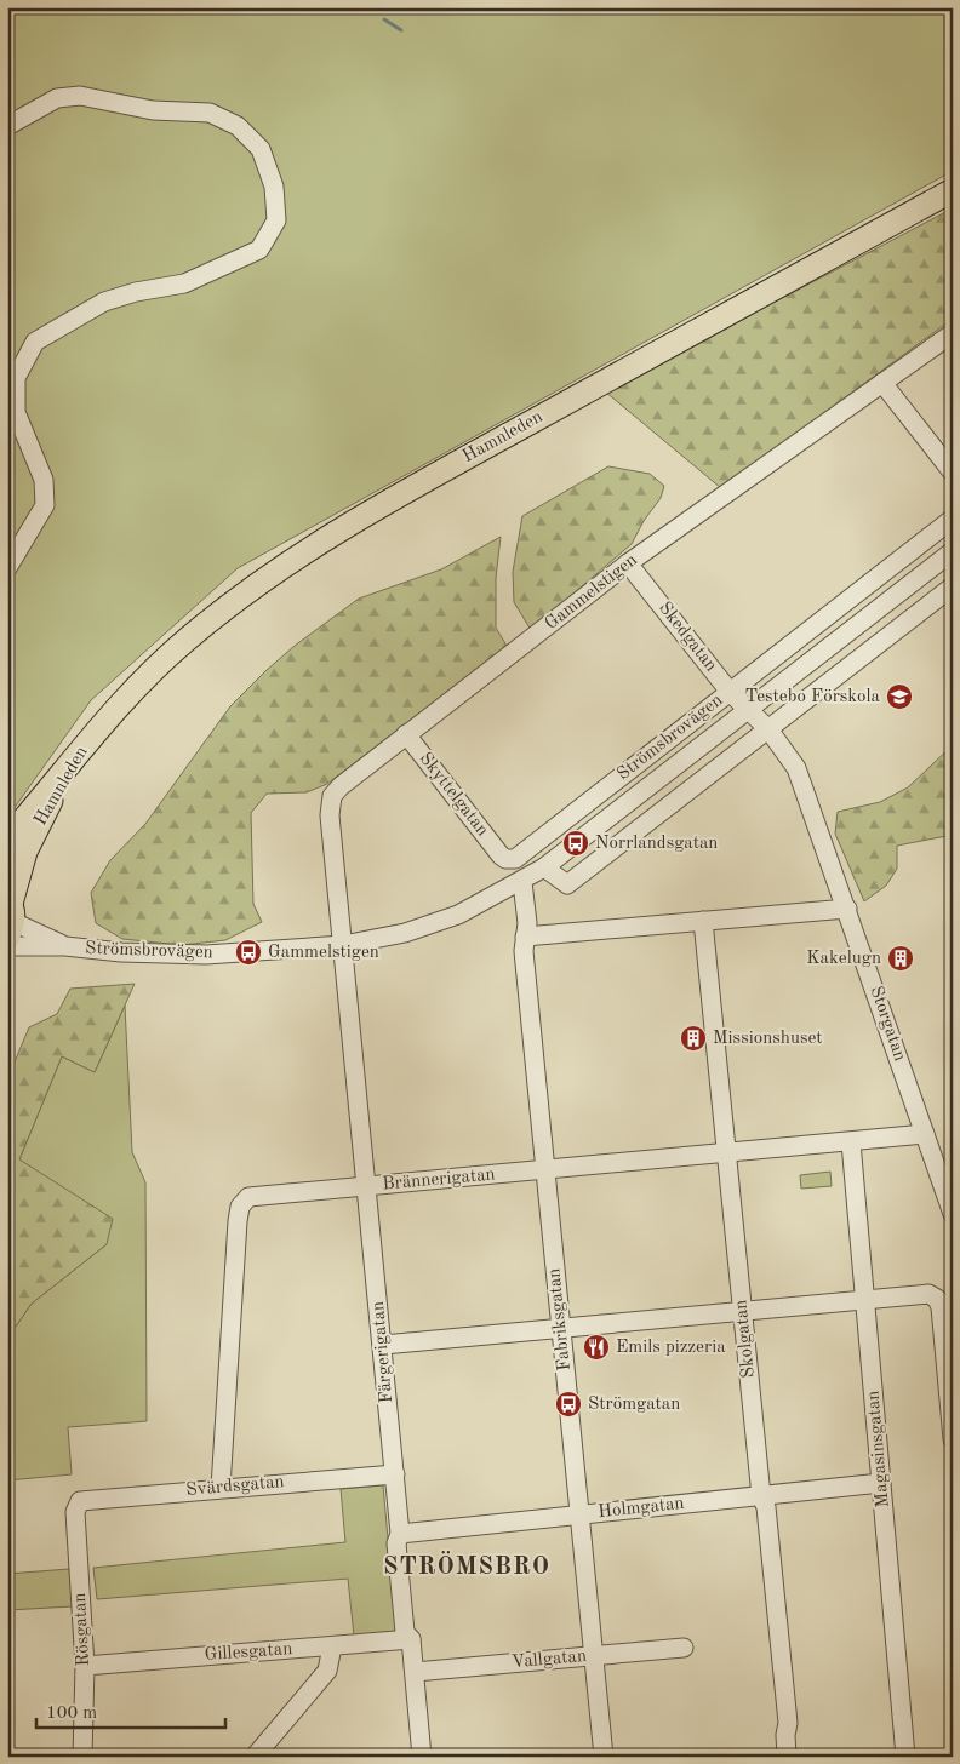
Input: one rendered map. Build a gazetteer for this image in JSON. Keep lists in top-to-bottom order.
{
  "streets": {
    "main road": ["Hamnleden"],
    "street": [
      "Gammelstigen",
      "Skedgatan",
      "Strömsbrovägen",
      "Skyttelgatan",
      "Storgatan",
      "Brännerigatan",
      "Fabriksgatan",
      "Skolgatan",
      "Färgerigatan",
      "Magasinsgatan",
      "Svärdsgatan",
      "Holmgatan",
      "Rösgatan",
      "Gillesgatan",
      "Vallgatan"
    ]
  },
  "crossings": [
    ["Hamnleden", "Strömsbrovägen"],
    ["Gammelstigen", "Skedgatan"],
    ["Gammelstigen", "Strömsbrovägen"],
    ["Gammelstigen", "Skyttelgatan"],
    ["Gammelstigen", "Färgerigatan"],
    ["Skedgatan", "Strömsbrovägen"],
    ["Skedgatan", "Storgatan"],
    ["Strömsbrovägen", "Skyttelgatan"],
    ["Strömsbrovägen", "Storgatan"],
    ["Strömsbrovägen", "Fabriksgatan"],
    ["Strömsbrovägen", "Färgerigatan"],
    ["Storgatan", "Brännerigatan"],
    ["Brännerigatan", "Fabriksgatan"],
    ["Brännerigatan", "Skolgatan"],
    ["Brännerigatan", "Färgerigatan"],
    ["Brännerigatan", "Magasinsgatan"],
    ["Brännerigatan", "Svärdsgatan"],
    ["Fabriksgatan", "Holmgatan"],
    ["Fabriksgatan", "Vallgatan"],
    ["Skolgatan", "Holmgatan"],
    ["Färgerigatan", "Svärdsgatan"],
    ["Färgerigatan", "Holmgatan"],
    ["Färgerigatan", "Gillesgatan"],
    ["Färgerigatan", "Vallgatan"],
    ["Magasinsgatan", "Holmgatan"],
    ["Svärdsgatan", "Rösgatan"],
    ["Rösgatan", "Gillesgatan"]
  ],
  "districts": ["STRÖMSBRO"],
  "places": {
    "school or university": ["Testebo Förskola"],
    "bus stop": ["Norrlandsgatan", "Gammelstigen", "Strömgatan"],
    "building": ["Kakelugn", "Missionshuset"],
    "restaurant": ["Emils pizzeria"]
  },
  "scale_bar": "100 m"
}
